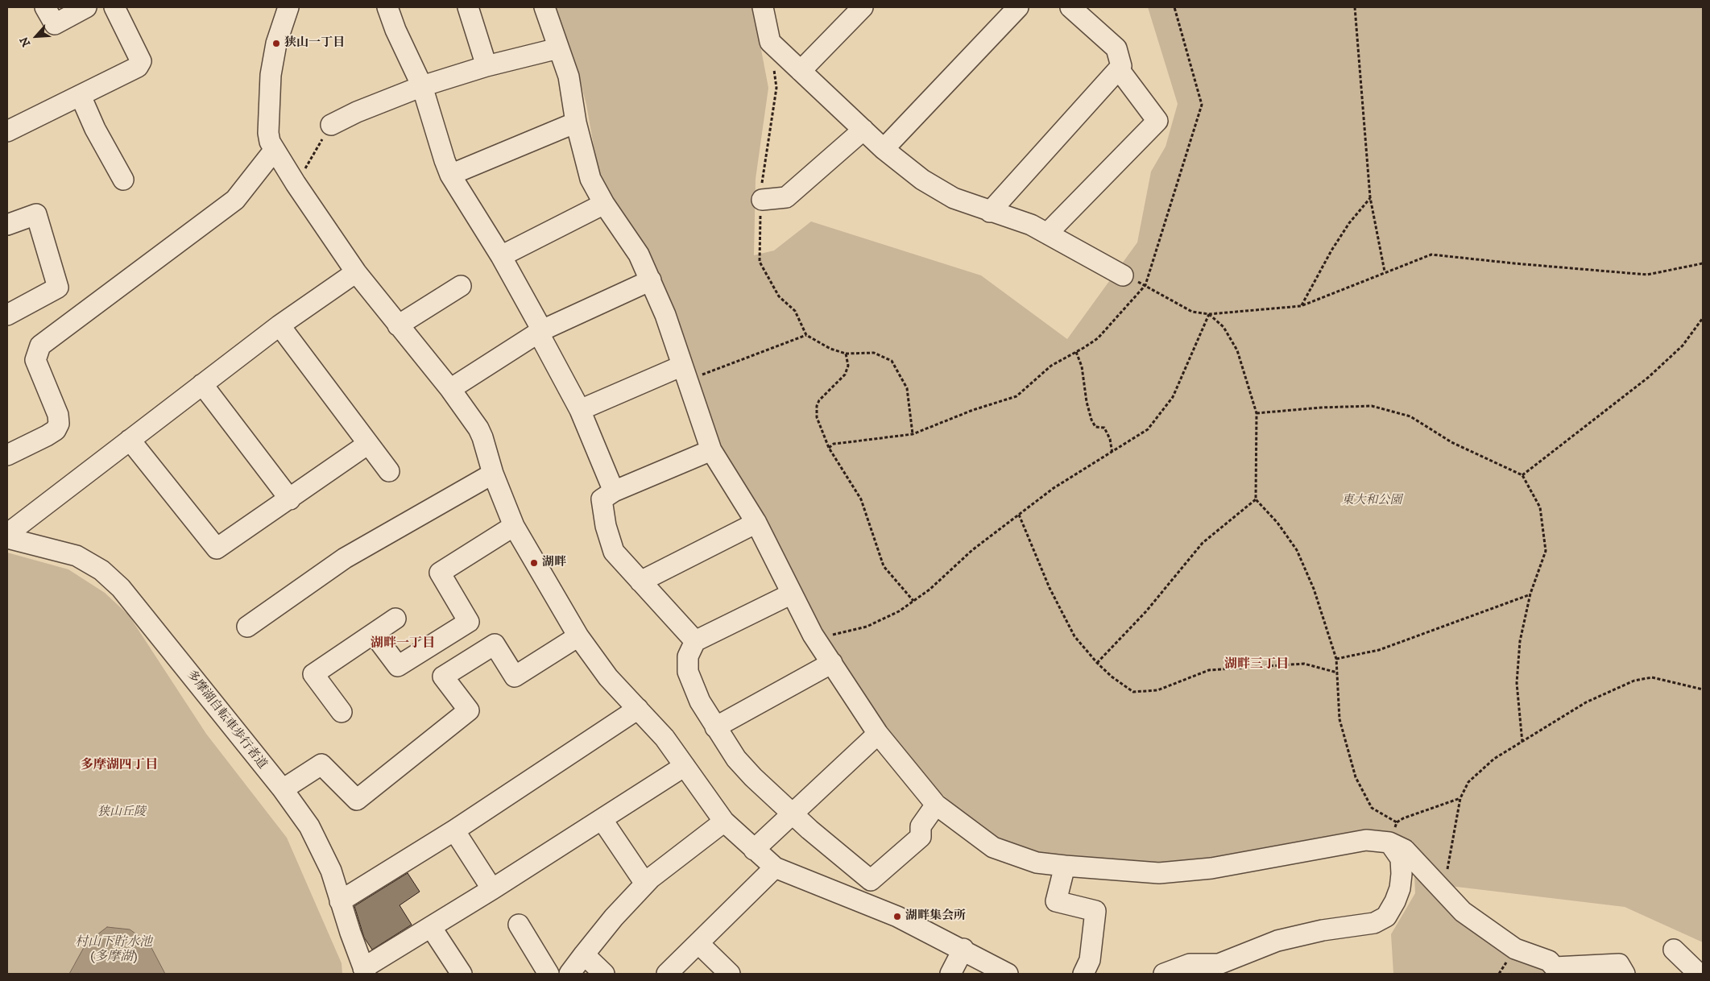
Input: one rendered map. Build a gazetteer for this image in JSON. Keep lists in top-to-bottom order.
{
  "districts": ["湖畔一丁目", "湖畔三丁目", "多摩湖四丁目"],
  "water": ["村山下貯水池 (多摩湖)"],
  "parks": ["東大和公園", "狭山丘陵"],
  "places": ["狭山一丁目", "湖畔", "湖畔集会所"],
  "north": "bottom left"
}
